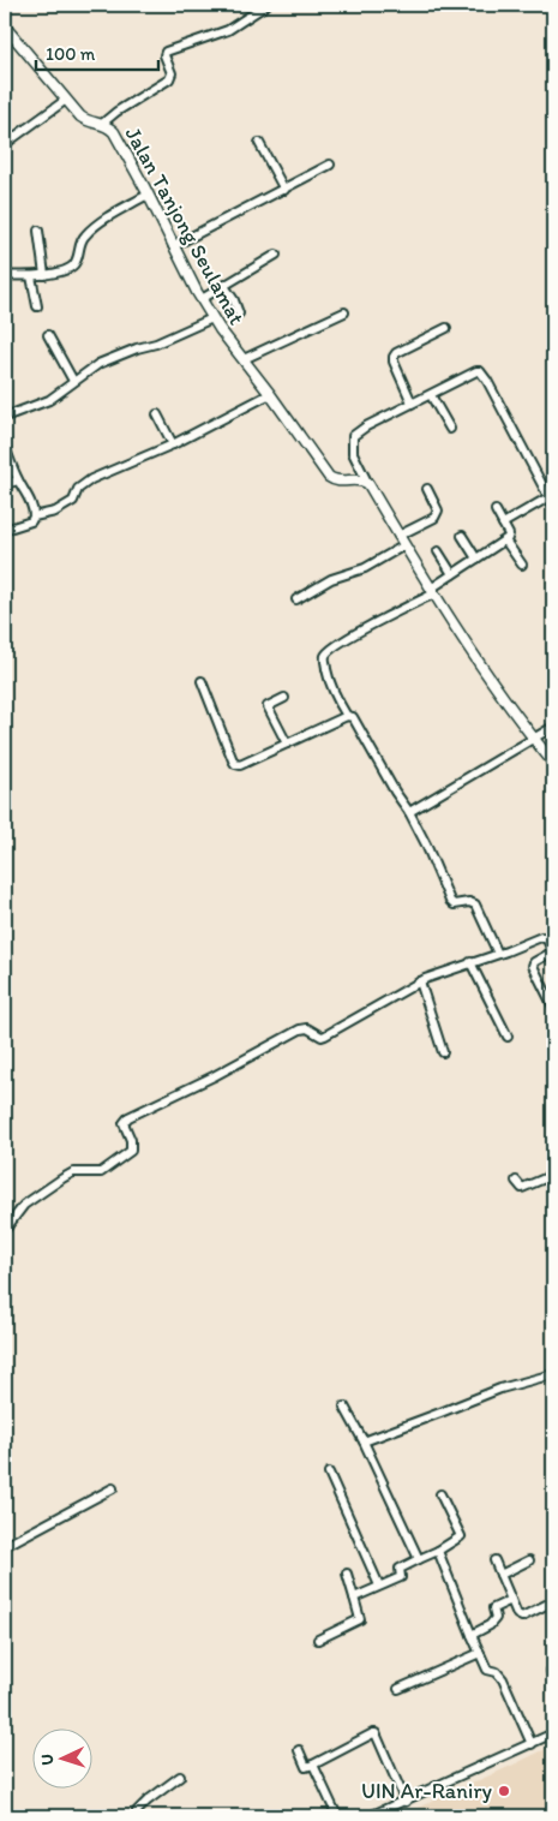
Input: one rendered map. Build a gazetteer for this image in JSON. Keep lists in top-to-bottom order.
{
  "streets": {
    "street": ["Jalan Tanjong Seulamat"]
  },
  "places": ["UIN Ar-Raniry"],
  "scale_bar": "100 m",
  "north": "left"
}
